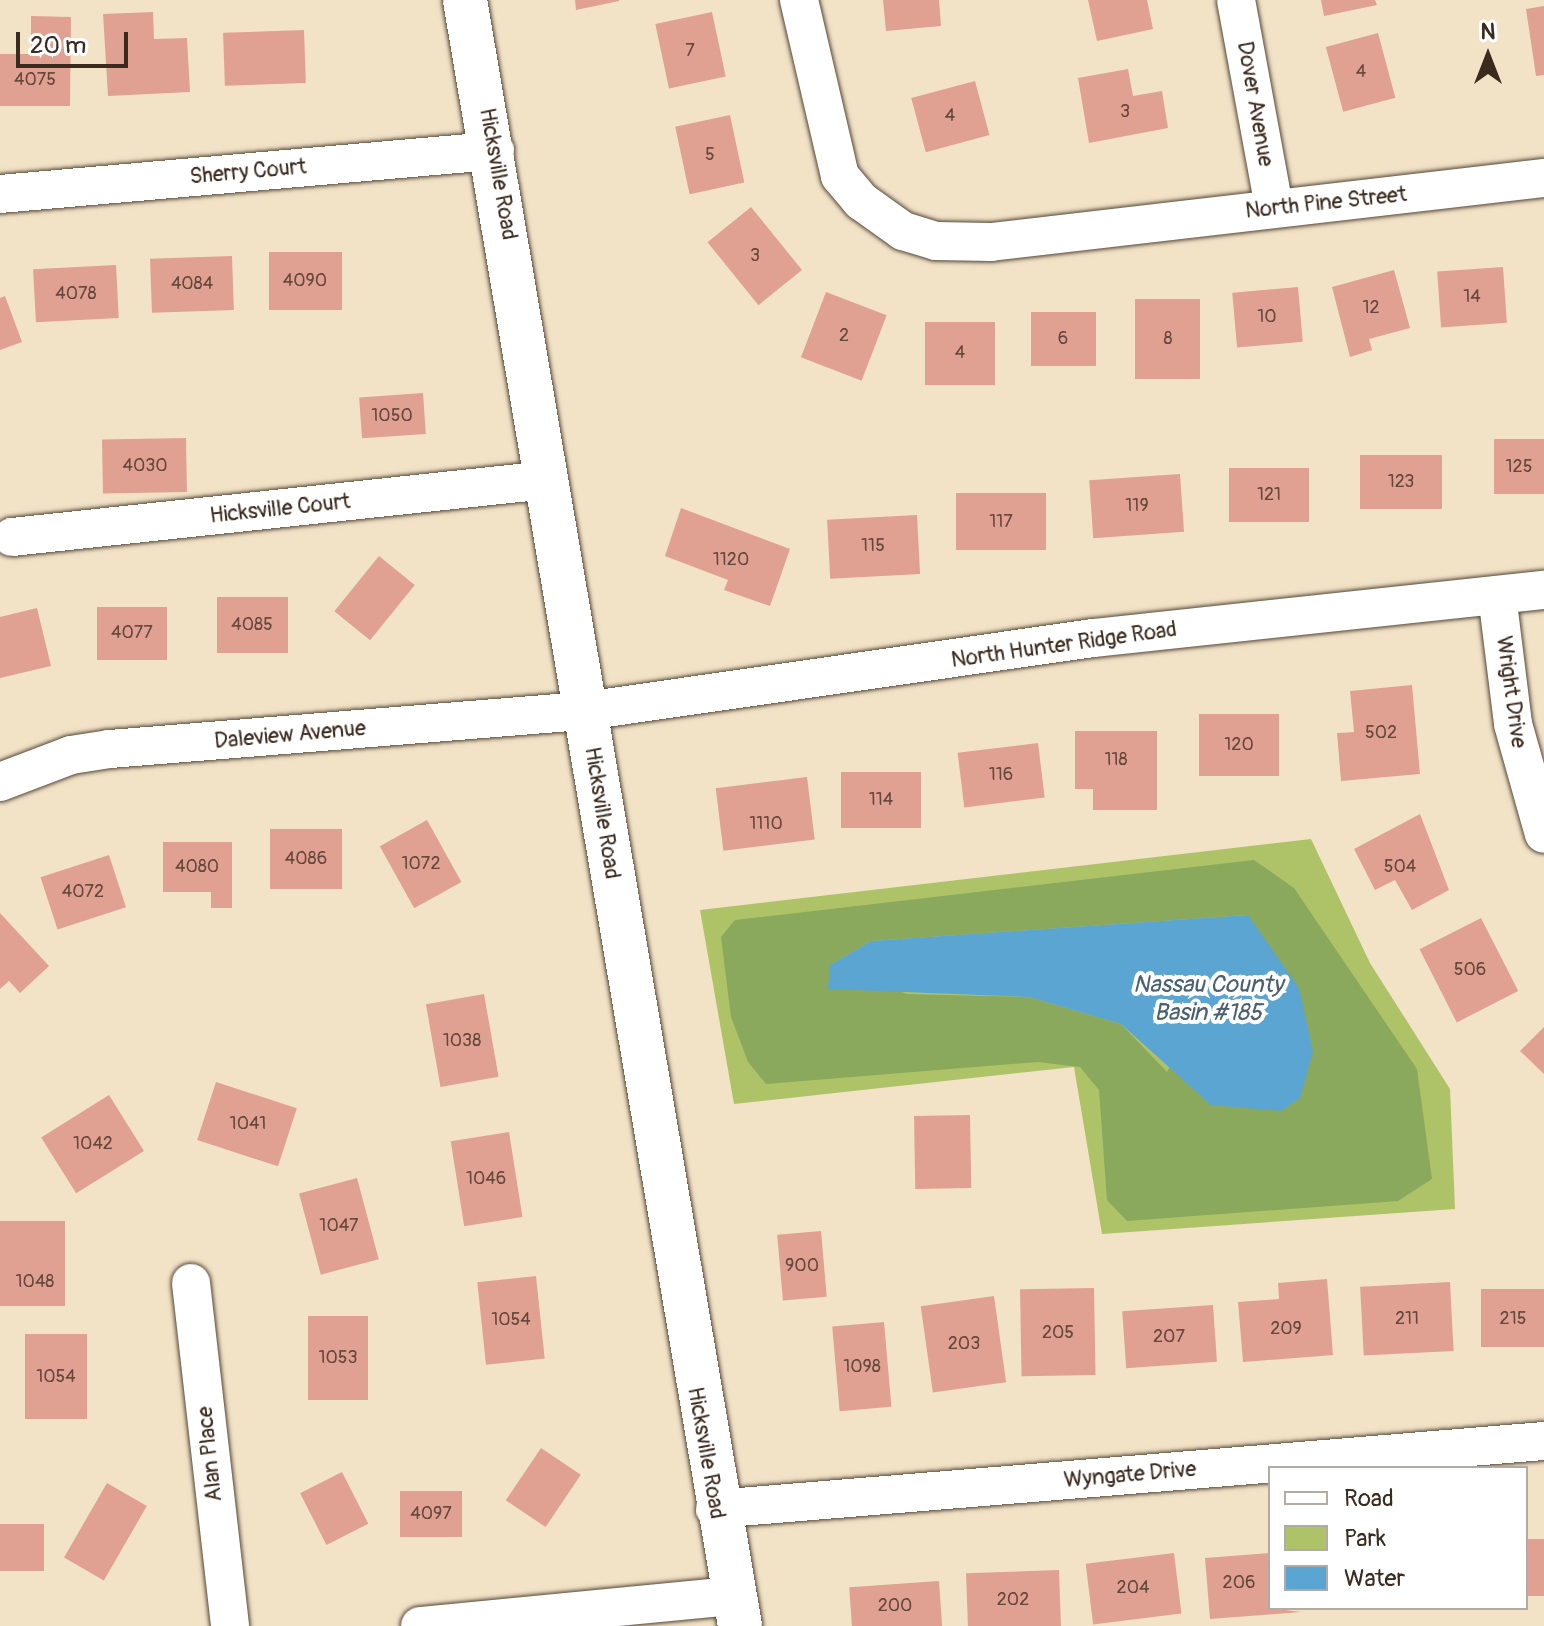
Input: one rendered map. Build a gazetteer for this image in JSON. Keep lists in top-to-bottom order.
{
  "streets": {
    "main road": ["Hicksville Road"],
    "street": [
      "Dover Avenue",
      "Sherry Court",
      "North Pine Street",
      "Hicksville Court",
      "North Hunter Ridge Road",
      "Wright Drive",
      "Daleview Avenue",
      "Alan Place",
      "Wyngate Drive"
    ]
  },
  "crossings": [
    ["Dover Avenue", "North Pine Street"],
    ["Sherry Court", "Hicksville Road"],
    ["Hicksville Road", "Hicksville Court"],
    ["Hicksville Road", "North Hunter Ridge Road"],
    ["Hicksville Road", "Daleview Avenue"],
    ["Hicksville Road", "Wyngate Drive"],
    ["North Hunter Ridge Road", "Wright Drive"],
    ["North Hunter Ridge Road", "Daleview Avenue"]
  ],
  "water": ["Nassau County Basin #185"],
  "house_numbers": [
    "7",
    "4",
    "4075",
    "3",
    "4",
    "5",
    "3",
    "4090",
    "4084",
    "4078",
    "14",
    "12",
    "10",
    "2",
    "6",
    "8",
    "4",
    "1050",
    "4030",
    "125",
    "123",
    "121",
    "119",
    "117",
    "115",
    "1120",
    "4085",
    "4077",
    "502",
    "120",
    "118",
    "116",
    "114",
    "1110",
    "4086",
    "1072",
    "4080",
    "504",
    "4072",
    "506",
    "1038",
    "1041",
    "1042",
    "1046",
    "1047",
    "900",
    "1048",
    "211",
    "215",
    "1054",
    "209",
    "205",
    "207",
    "203",
    "1053",
    "1098",
    "1054",
    "4097",
    "206",
    "204",
    "202",
    "200"
  ],
  "legend": ["Road", "Park", "Water"],
  "scale_bar": "20 m",
  "north": "top"
}
